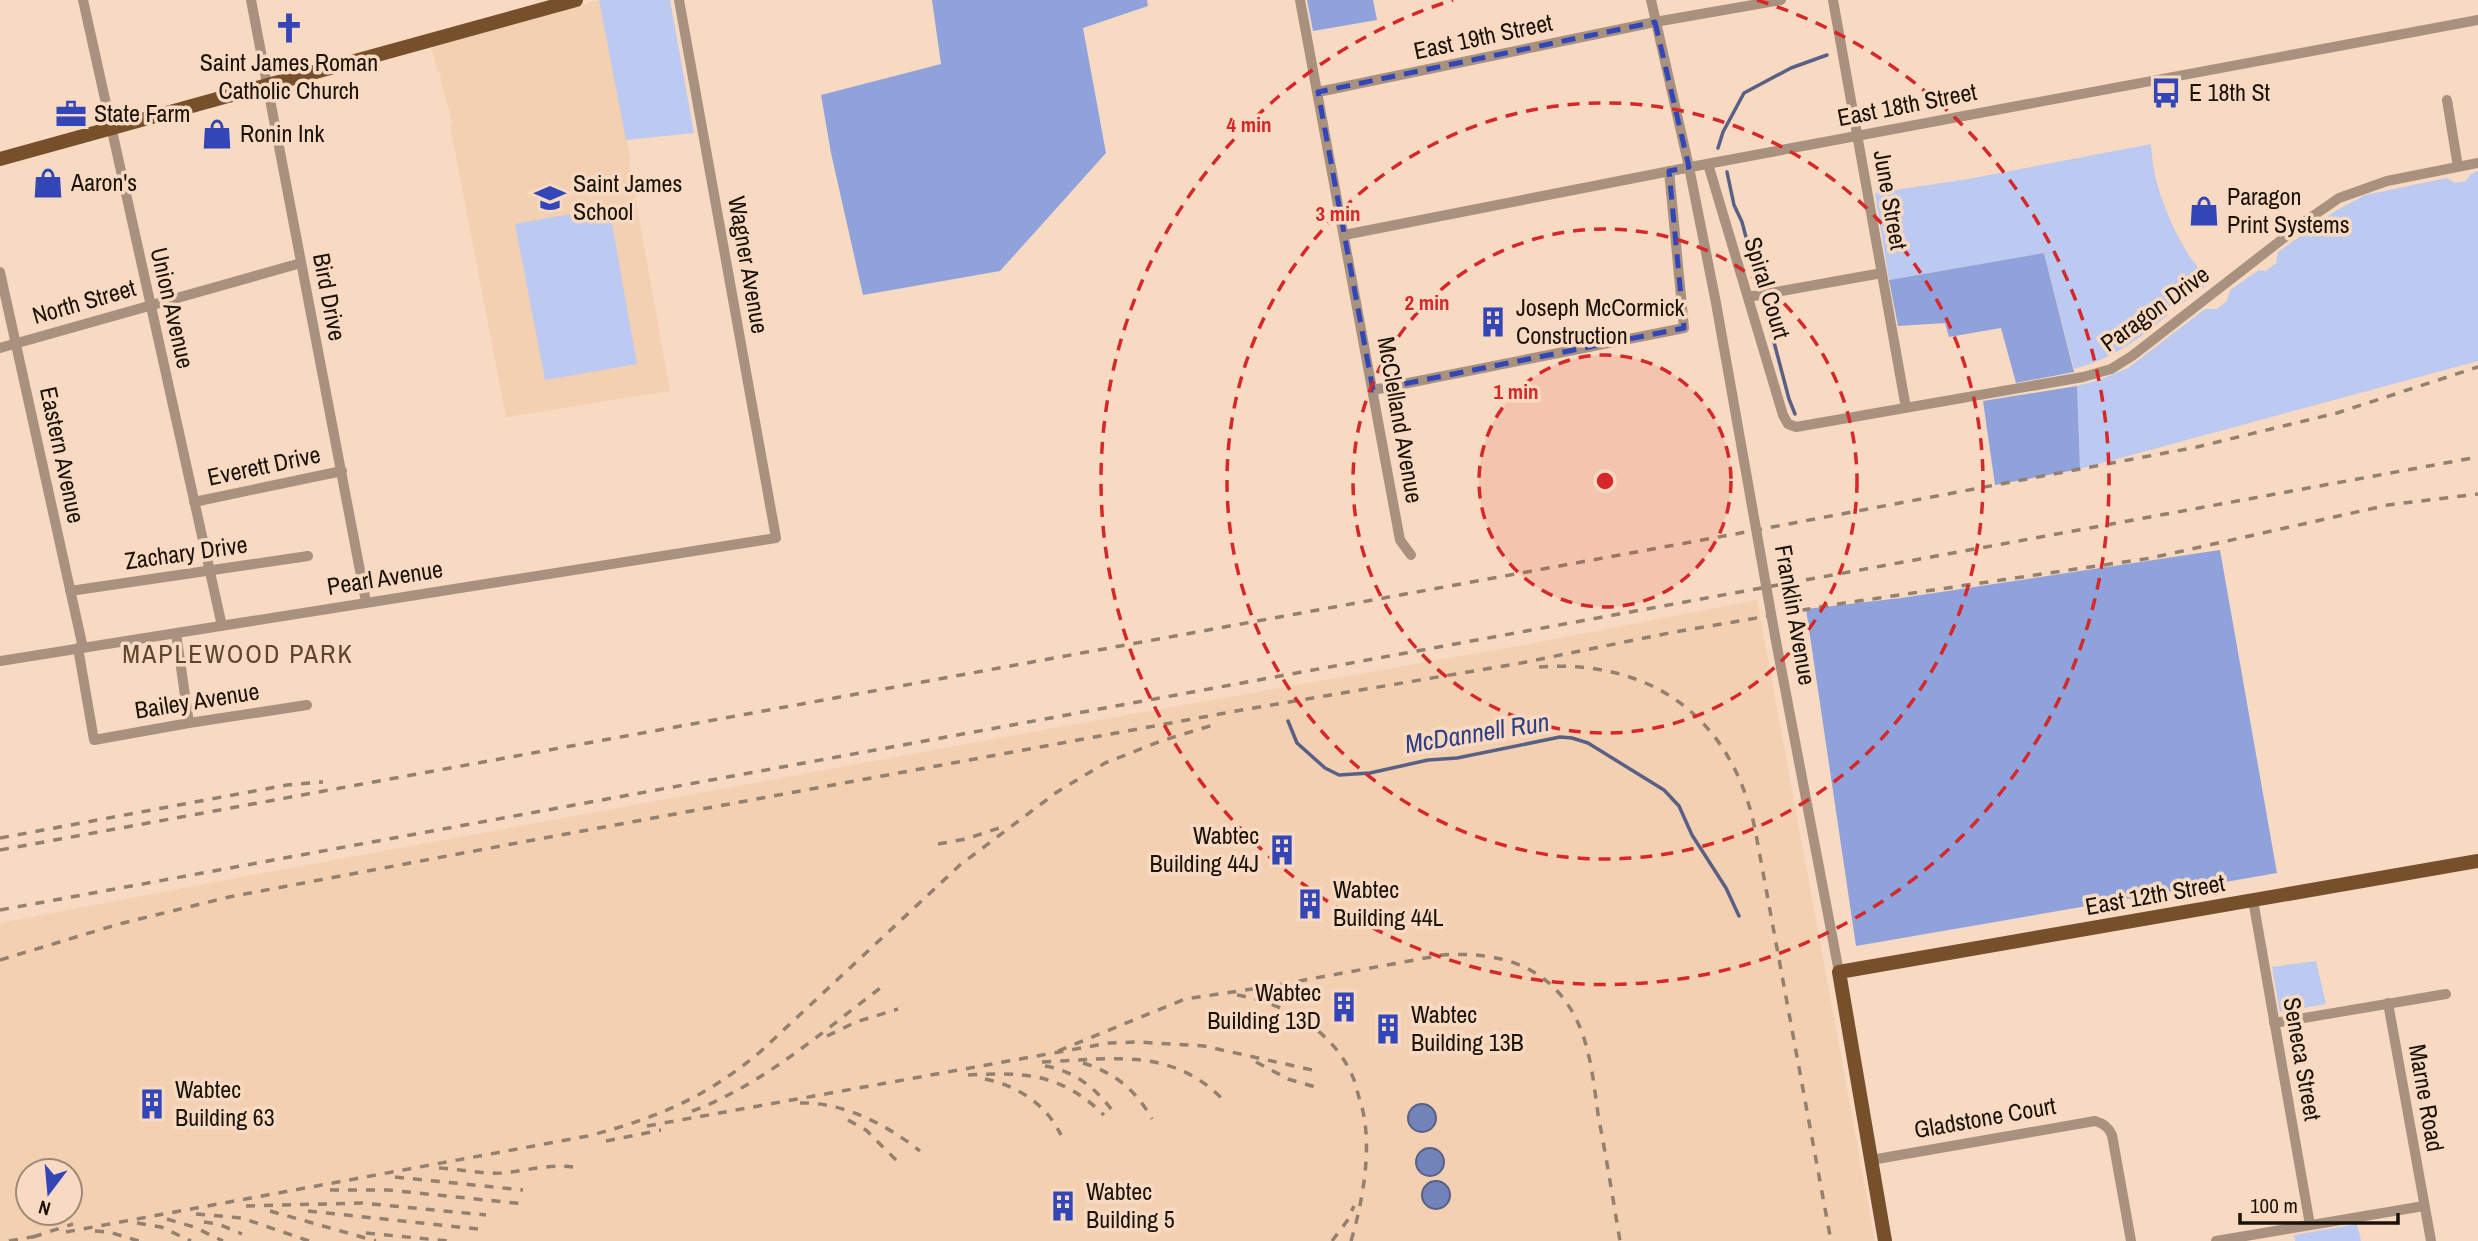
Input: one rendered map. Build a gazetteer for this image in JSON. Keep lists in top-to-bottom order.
{
  "streets": {
    "main road": ["Franklin Avenue", "East 12th Street"],
    "street": [
      "East 19th Street",
      "East 18th Street",
      "June Street",
      "Wagner Avenue",
      "Spiral Court",
      "Bird Drive",
      "North Street",
      "Union Avenue",
      "Paragon Drive",
      "McClelland Avenue",
      "Eastern Avenue",
      "Everett Drive",
      "Zachary Drive",
      "Pearl Avenue",
      "Bailey Avenue",
      "Seneca Street",
      "Marne Road",
      "Gladstone Court"
    ]
  },
  "crossings": [
    ["East 19th Street", "McClelland Avenue"],
    ["East 19th Street", "Franklin Avenue"],
    ["East 18th Street", "June Street"],
    ["East 18th Street", "Spiral Court"],
    ["East 18th Street", "McClelland Avenue"],
    ["East 18th Street", "Franklin Avenue"],
    ["June Street", "Paragon Drive"],
    ["Wagner Avenue", "Pearl Avenue"],
    ["Spiral Court", "Paragon Drive"],
    ["Bird Drive", "North Street"],
    ["Bird Drive", "Everett Drive"],
    ["Bird Drive", "Pearl Avenue"],
    ["North Street", "Union Avenue"],
    ["North Street", "Eastern Avenue"],
    ["Union Avenue", "Everett Drive"],
    ["Union Avenue", "Zachary Drive"],
    ["Union Avenue", "Pearl Avenue"],
    ["Eastern Avenue", "Zachary Drive"],
    ["Eastern Avenue", "Pearl Avenue"],
    ["Eastern Avenue", "Bailey Avenue"],
    ["Franklin Avenue", "East 12th Street"],
    ["Franklin Avenue", "Gladstone Court"],
    ["East 12th Street", "Seneca Street"]
  ],
  "districts": ["MAPLEWOOD PARK"],
  "water": ["McDannell Run"],
  "places": {
    "church": ["Saint James Roman Catholic Church"],
    "bus stop": ["E 18th St"],
    "office": ["State Farm"],
    "shop": ["Ronin Ink", "Aaron's", "Paragon Print Systems"],
    "school or university": ["Saint James School"],
    "building": [
      "Joseph McCormick Construction",
      "Wabtec Building 44J",
      "Wabtec Building 44L",
      "Wabtec Building 13D",
      "Wabtec Building 13B",
      "Wabtec Building 63",
      "Wabtec Building 5"
    ]
  },
  "scale_bar": "100 m",
  "north": "bottom",
  "rings": [
    "4 min",
    "3 min",
    "2 min",
    "1 min"
  ]
}
